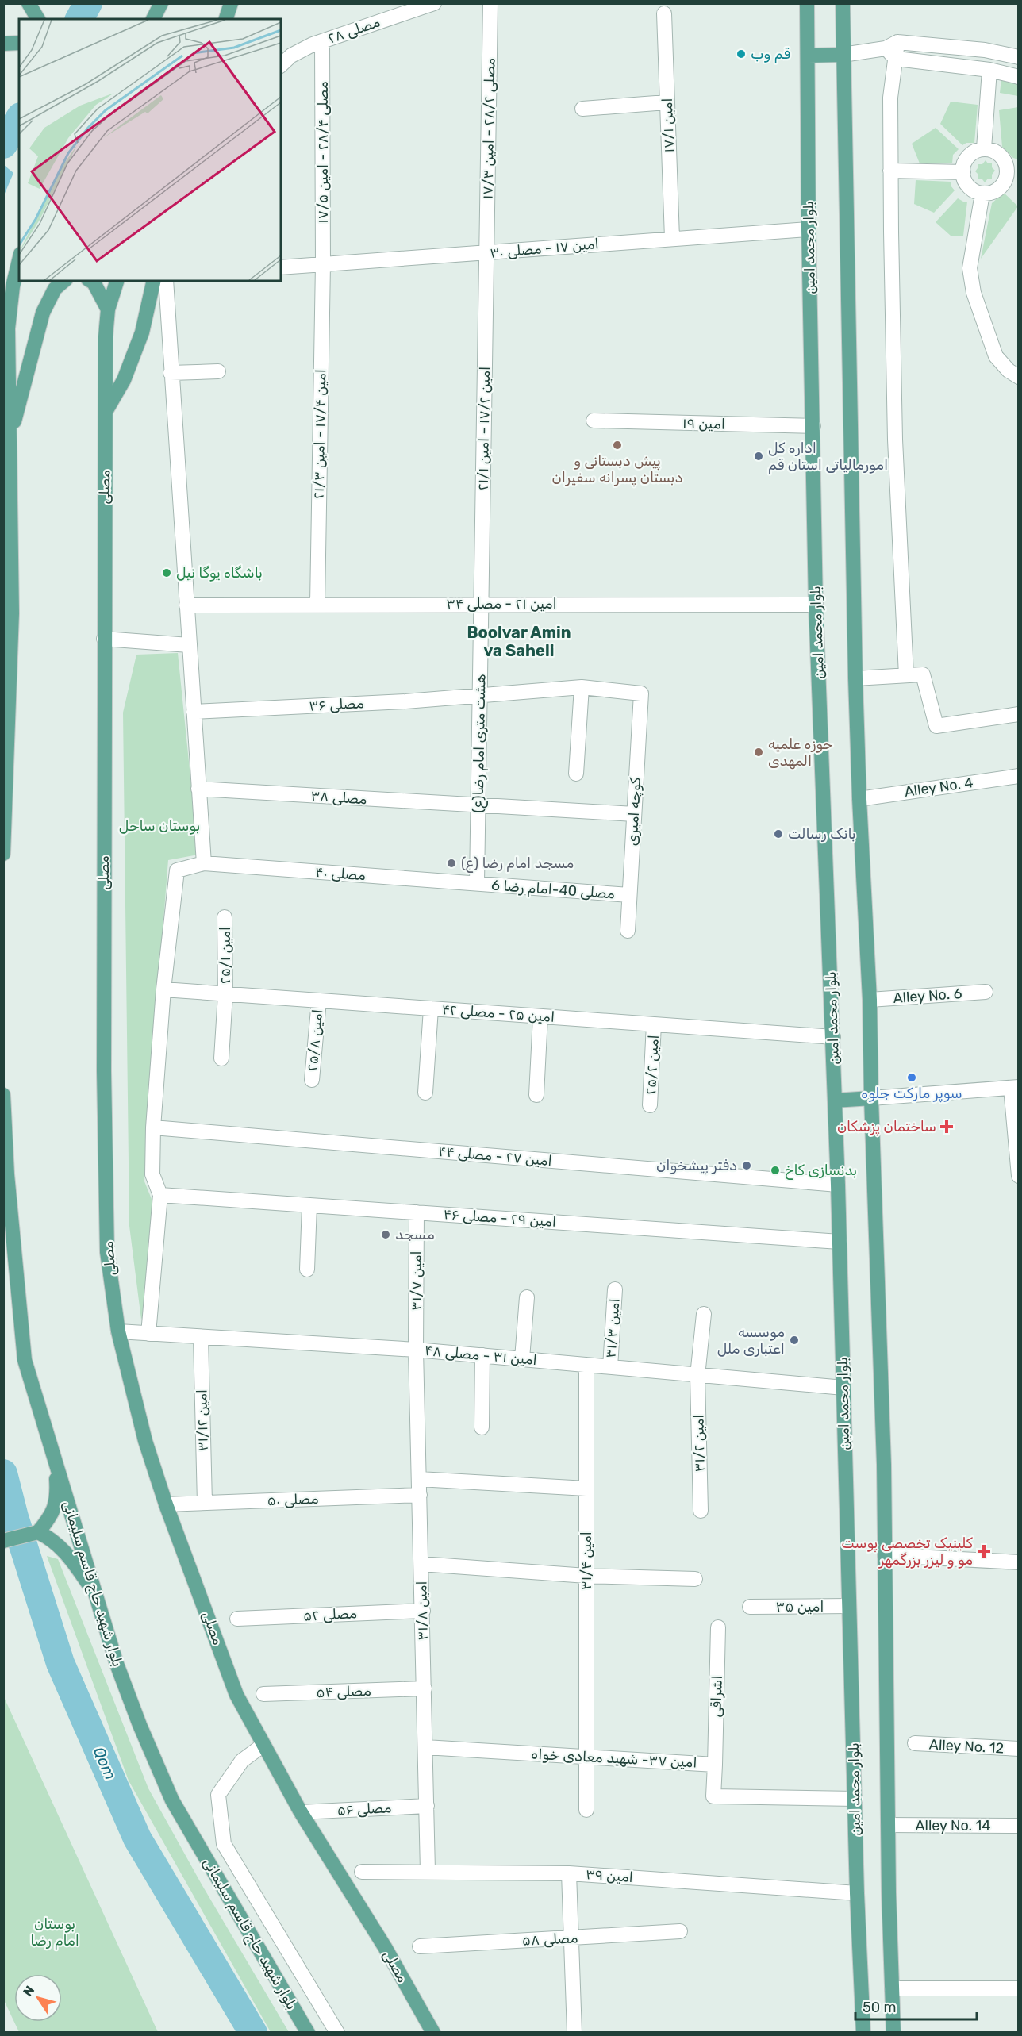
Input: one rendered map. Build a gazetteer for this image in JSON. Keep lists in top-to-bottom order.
{
  "streets": {
    "main road": ["بلوار محمد امین", "مصلی", "بلوار شهید حاج قاسم سلیمانی"],
    "street": [
      "مصلی ۲۸",
      "امین ۱۷/۱",
      "مصلی ۲۸/۲ - امین ۱۷/۳",
      "مصلی ۲۸/۴ - امین ۱۷/۵",
      "امین ۱۷ - مصلی ۳۰",
      "امین ۱۹",
      "امین ۱۷/۲ - امین ۲۱/۱",
      "امین ۱۷/۴ - امین ۲۱/۳",
      "امین ۲۱ - مصلی ۳۴",
      "مصلی ۳۶",
      "هشت متری امام رضا(ع)",
      "Alley No. 4",
      "مصلی ۳۸",
      "کوچه امیری",
      "مصلی ۴۰",
      "مصلی 40-امام رضا 6",
      "امین ۲۵/۱",
      "Alley No. 6",
      "امین ۲۵ - مصلی ۴۲",
      "امین ۲۵/۸",
      "امین ۲۵/۲",
      "امین ۲۷ - مصلی ۴۴",
      "امین ۲۹ - مصلی ۴۶",
      "امین ۳۱/۷",
      "امین ۳۱/۳",
      "امین ۳۱ - مصلی ۴۸",
      "امین ۳۱/۱۲",
      "امین ۳۱/۲",
      "مصلی ۵۰",
      "امین ۳۱/۴",
      "امین ۳۵",
      "امین ۳۱/۸",
      "مصلی ۵۲",
      "مصلی ۵۴",
      "اشراقی",
      "Alley No. 12",
      "امین ۳۷- شهید معادی خواه",
      "مصلی ۵۶",
      "Alley No. 14",
      "امین ۳۹",
      "مصلی ۵۸"
    ]
  },
  "crossings": [
    ["مصلی ۲۸", "مصلی ۲۸/۴ - امین ۱۷/۵"],
    ["امین ۱۷/۱", "امین ۱۷ - مصلی ۳۰"],
    ["مصلی ۲۸/۲ - امین ۱۷/۳", "امین ۱۷ - مصلی ۳۰"],
    ["مصلی ۲۸/۲ - امین ۱۷/۳", "امین ۱۷/۲ - امین ۲۱/۱"],
    ["مصلی ۲۸/۴ - امین ۱۷/۵", "امین ۱۷ - مصلی ۳۰"],
    ["مصلی ۲۸/۴ - امین ۱۷/۵", "امین ۱۷/۴ - امین ۲۱/۳"],
    ["بلوار محمد امین", "امین ۱۷ - مصلی ۳۰"],
    ["بلوار محمد امین", "امین ۱۹"],
    ["بلوار محمد امین", "امین ۲۱ - مصلی ۳۴"],
    ["بلوار محمد امین", "امین ۲۵ - مصلی ۴۲"],
    ["بلوار محمد امین", "امین ۲۷ - مصلی ۴۴"],
    ["بلوار محمد امین", "امین ۲۹ - مصلی ۴۶"],
    ["بلوار محمد امین", "امین ۳۱ - مصلی ۴۸"],
    ["بلوار محمد امین", "امین ۳۵"],
    ["بلوار محمد امین", "امین ۳۷- شهید معادی خواه"],
    ["بلوار محمد امین", "امین ۳۹"],
    ["امین ۱۷ - مصلی ۳۰", "امین ۱۷/۲ - امین ۲۱/۱"],
    ["امین ۱۷ - مصلی ۳۰", "امین ۱۷/۴ - امین ۲۱/۳"],
    ["امین ۱۷/۲ - امین ۲۱/۱", "امین ۲۱ - مصلی ۳۴"],
    ["امین ۱۷/۲ - امین ۲۱/۱", "هشت متری امام رضا(ع)"],
    ["امین ۱۷/۴ - امین ۲۱/۳", "امین ۲۱ - مصلی ۳۴"],
    ["مصلی", "امین ۳۱ - مصلی ۴۸"],
    ["مصلی", "مصلی ۵۰"],
    ["مصلی", "مصلی ۵۶"],
    ["امین ۲۱ - مصلی ۳۴", "هشت متری امام رضا(ع)"],
    ["مصلی ۳۶", "هشت متری امام رضا(ع)"],
    ["مصلی ۳۶", "کوچه امیری"],
    ["هشت متری امام رضا(ع)", "مصلی ۳۸"],
    ["هشت متری امام رضا(ع)", "مصلی ۴۰"],
    ["هشت متری امام رضا(ع)", "مصلی 40-امام رضا 6"],
    ["مصلی ۳۸", "کوچه امیری"],
    ["کوچه امیری", "مصلی 40-امام رضا 6"],
    ["مصلی ۴۰", "مصلی 40-امام رضا 6"],
    ["مصلی ۴۰", "امین ۲۵ - مصلی ۴۲"],
    ["امین ۲۵/۱", "امین ۲۵ - مصلی ۴۲"],
    ["امین ۲۵ - مصلی ۴۲", "امین ۲۵/۸"],
    ["امین ۲۵ - مصلی ۴۲", "امین ۲۵/۲"],
    ["امین ۲۹ - مصلی ۴۶", "امین ۳۱/۷"],
    ["امین ۳۱/۷", "امین ۳۱ - مصلی ۴۸"],
    ["امین ۳۱/۷", "امین ۳۱/۸"],
    ["امین ۳۱/۳", "امین ۳۱ - مصلی ۴۸"],
    ["امین ۳۱ - مصلی ۴۸", "امین ۳۱/۱۲"],
    ["امین ۳۱ - مصلی ۴۸", "امین ۳۱/۲"],
    ["امین ۳۱ - مصلی ۴۸", "امین ۳۱/۴"],
    ["امین ۳۱ - مصلی ۴۸", "امین ۳۱/۸"],
    ["امین ۳۱/۱۲", "مصلی ۵۰"],
    ["مصلی ۵۰", "امین ۳۱/۸"],
    ["امین ۳۱/۴", "امین ۳۷- شهید معادی خواه"],
    ["امین ۳۱/۸", "مصلی ۵۲"],
    ["امین ۳۱/۸", "مصلی ۵۴"],
    ["امین ۳۱/۸", "امین ۳۷- شهید معادی خواه"],
    ["امین ۳۱/۸", "مصلی ۵۶"],
    ["امین ۳۱/۸", "امین ۳۹"],
    ["اشراقی", "امین ۳۷- شهید معادی خواه"]
  ],
  "districts": ["Boolvar Amin va Saheli"],
  "water": ["Qom"],
  "parks": ["بوستان ساحل", "بوستان امام رضا"],
  "places": {
    "other": [
      "قم وب",
      "پیش دبستانی و دبستان پسرانه سفیران",
      "اداره کل امورمالیاتی استان قم",
      "باشگاه یوگا نیل",
      "حوزه علمیه المهدی",
      "بانک رسالت",
      "مسجد امام رضا (ع)",
      "سوپر مارکت جلوه",
      "دفتر پیشخوان",
      "بدنسازی کاخ",
      "مسجد",
      "موسسه اعتباری ملل"
    ],
    "health": ["ساختمان پزشکان", "کلینیک تخصصی پوست مو و لیزر بزرگمهر"]
  },
  "scale_bar": "50 m",
  "north": "top left"
}
